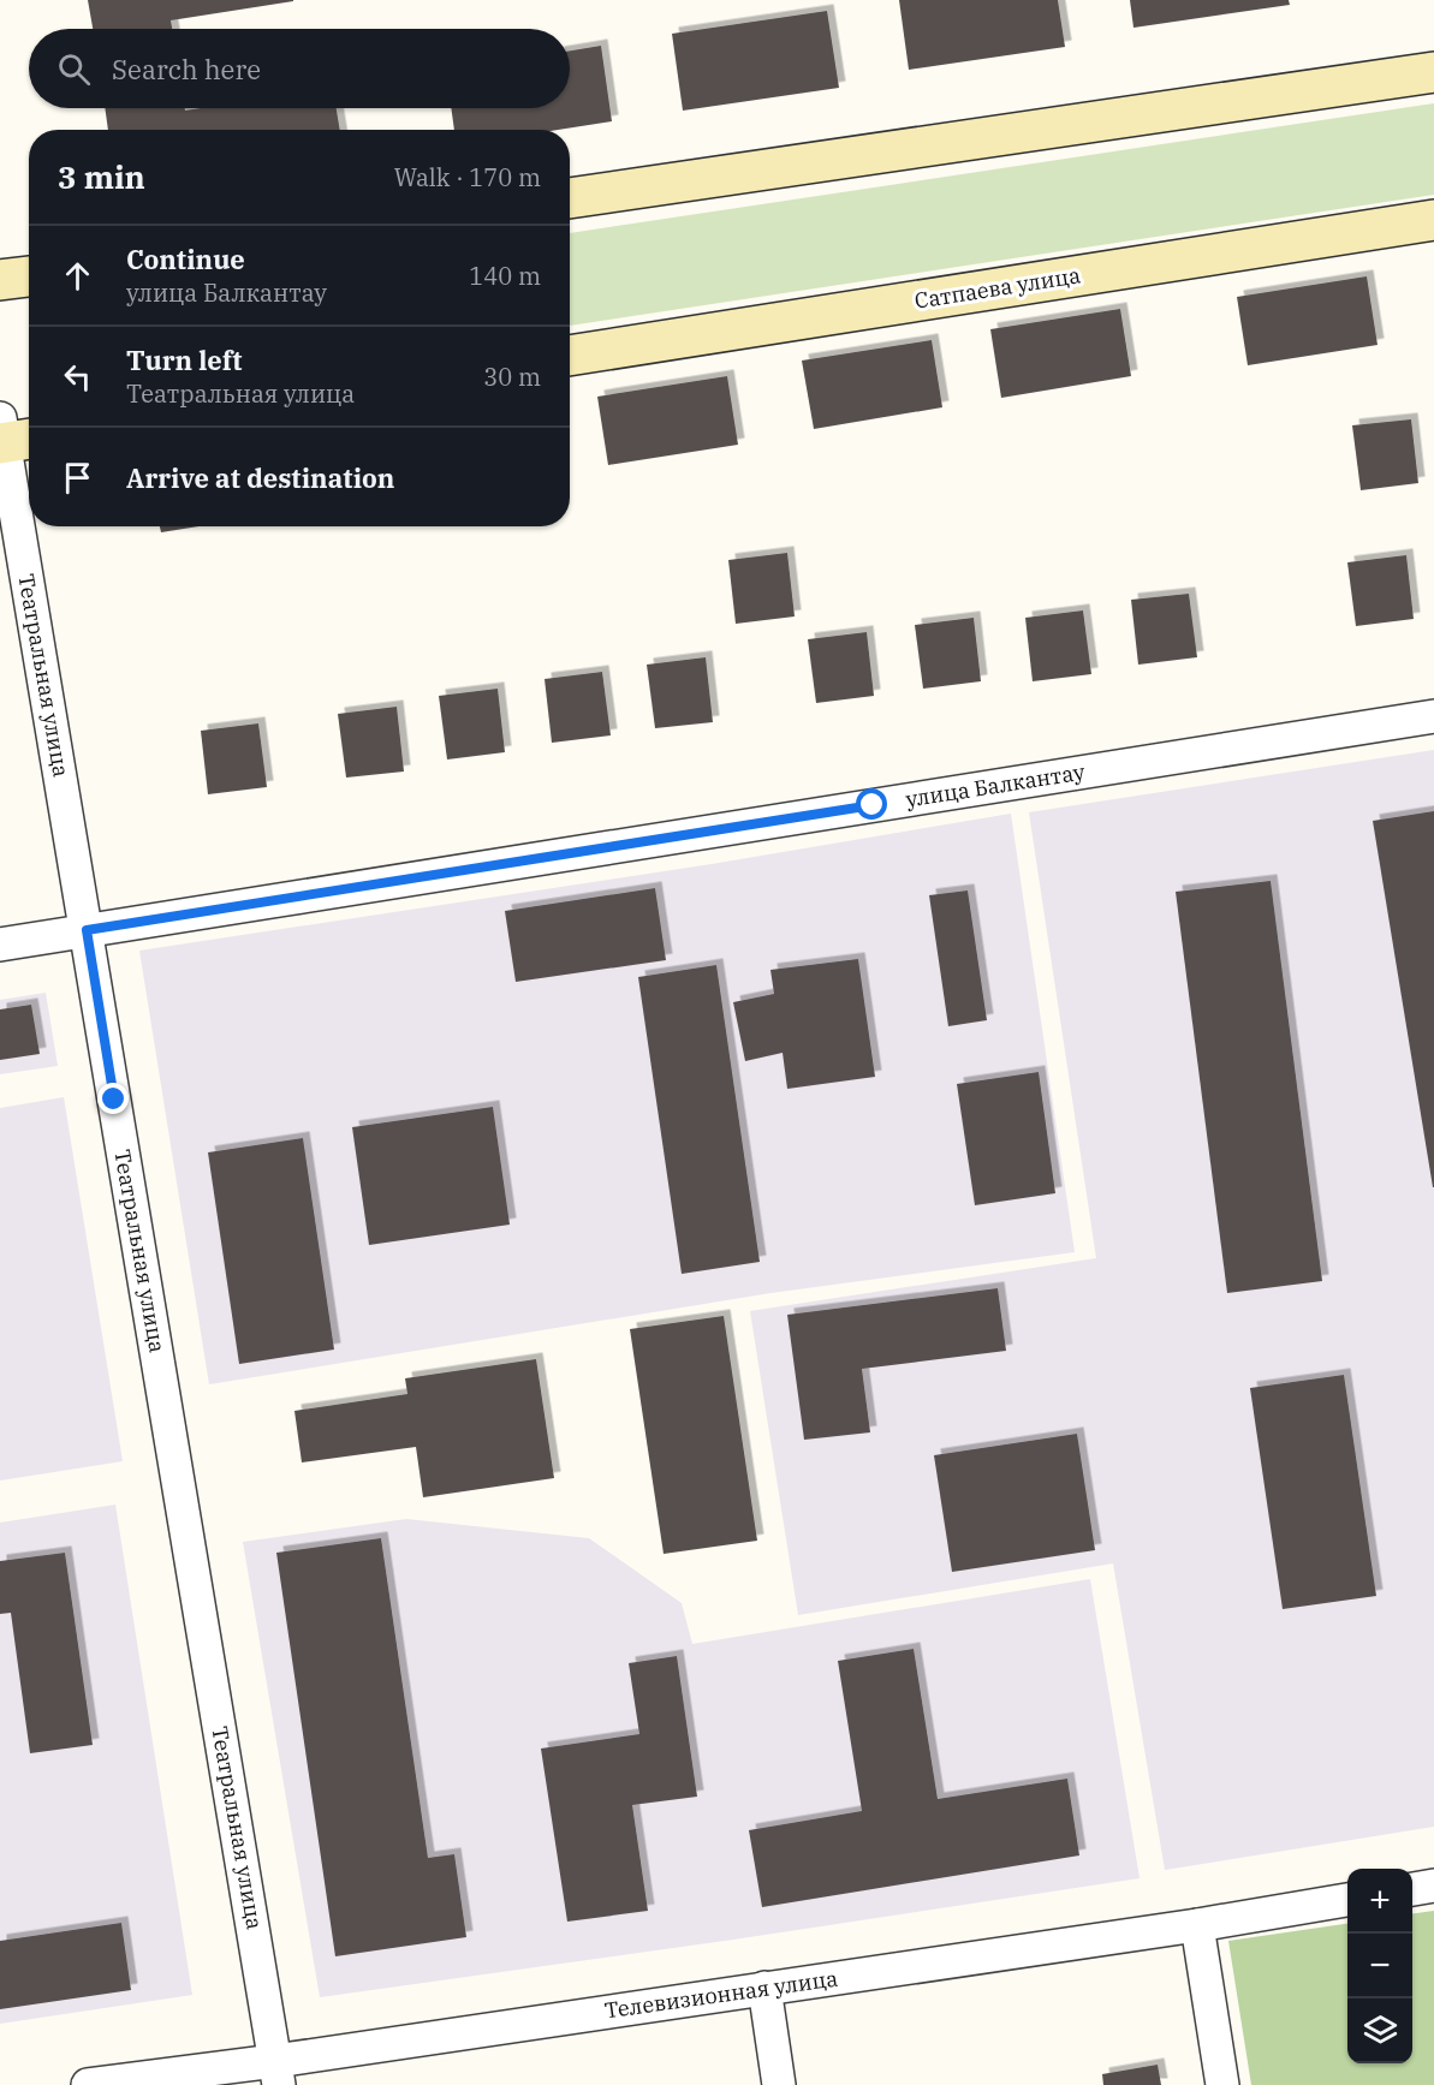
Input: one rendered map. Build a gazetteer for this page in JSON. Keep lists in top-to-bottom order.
{
  "streets": {
    "main road": ["Сатпаева улица"],
    "street": ["Театральная улица", "улица Балкантау", "Телевизионная улица"]
  },
  "crossings": [
    ["Театральная улица", "улица Балкантау"],
    ["Театральная улица", "Телевизионная улица"]
  ],
  "page": {
    "search": "Search here",
    "heading": ["3 min", "Walk · 170 m"],
    "list": [
      ["Continue", "улица Балкантау", "140 m"],
      ["Turn left", "Театральная улица", "30 m"],
      "Arrive at destination"
    ],
    "map_buttons": ["+", "−"]
  }
}
